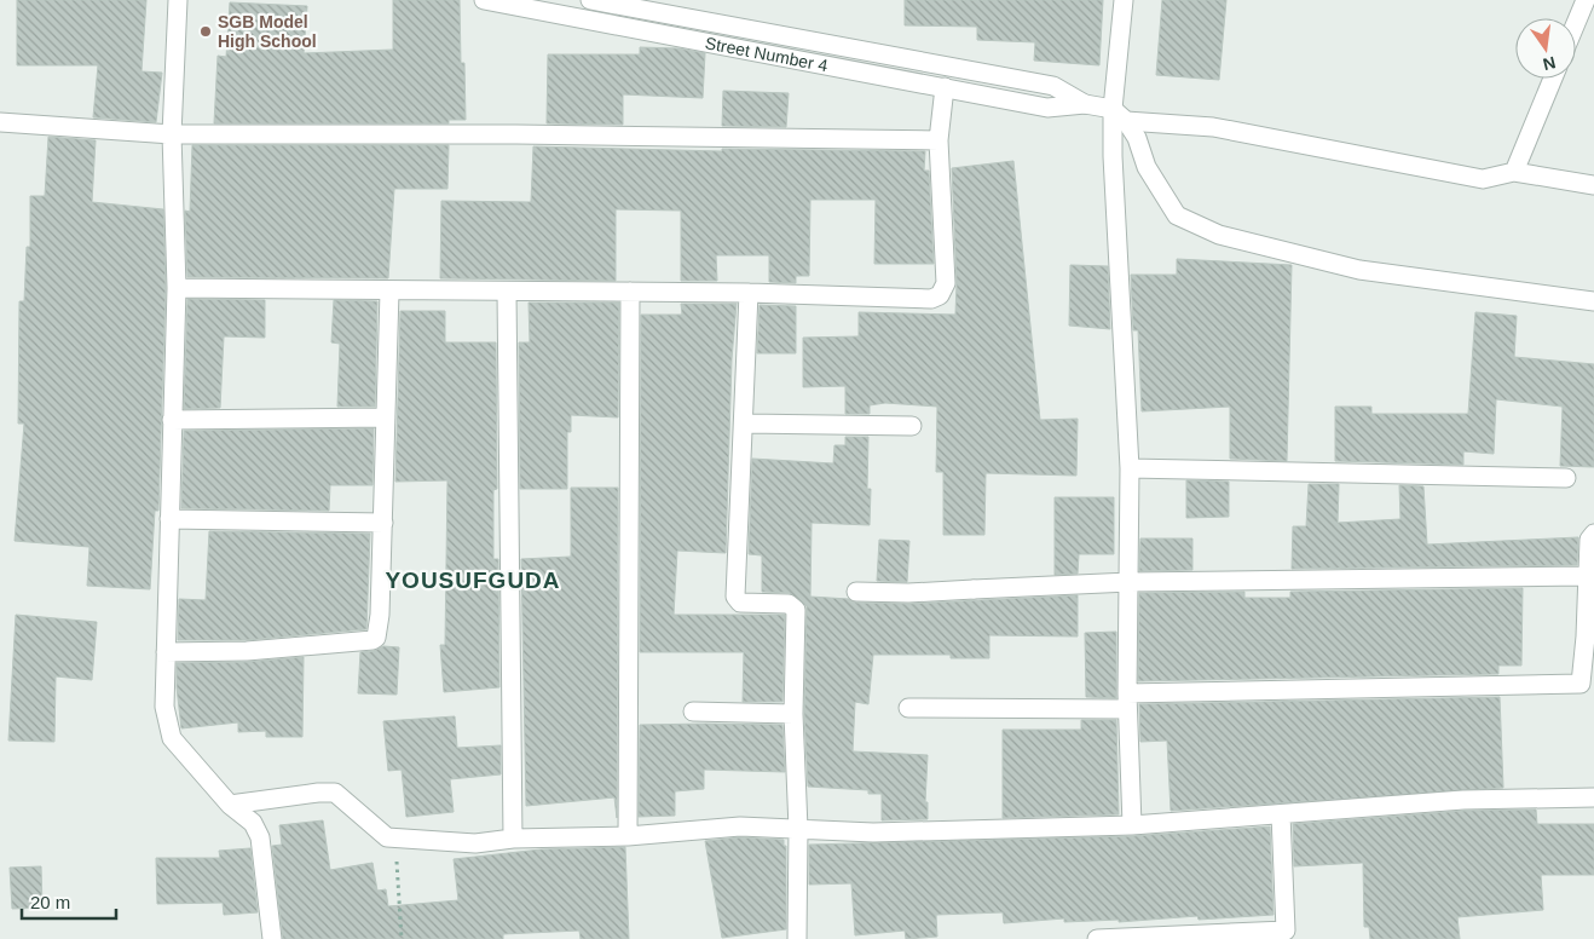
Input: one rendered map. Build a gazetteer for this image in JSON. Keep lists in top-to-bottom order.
{
  "streets": {
    "street": ["Street Number 4"]
  },
  "districts": ["YOUSUFGUDA"],
  "places": ["SGB Model High School"],
  "scale_bar": "20 m",
  "north": "bottom"
}
